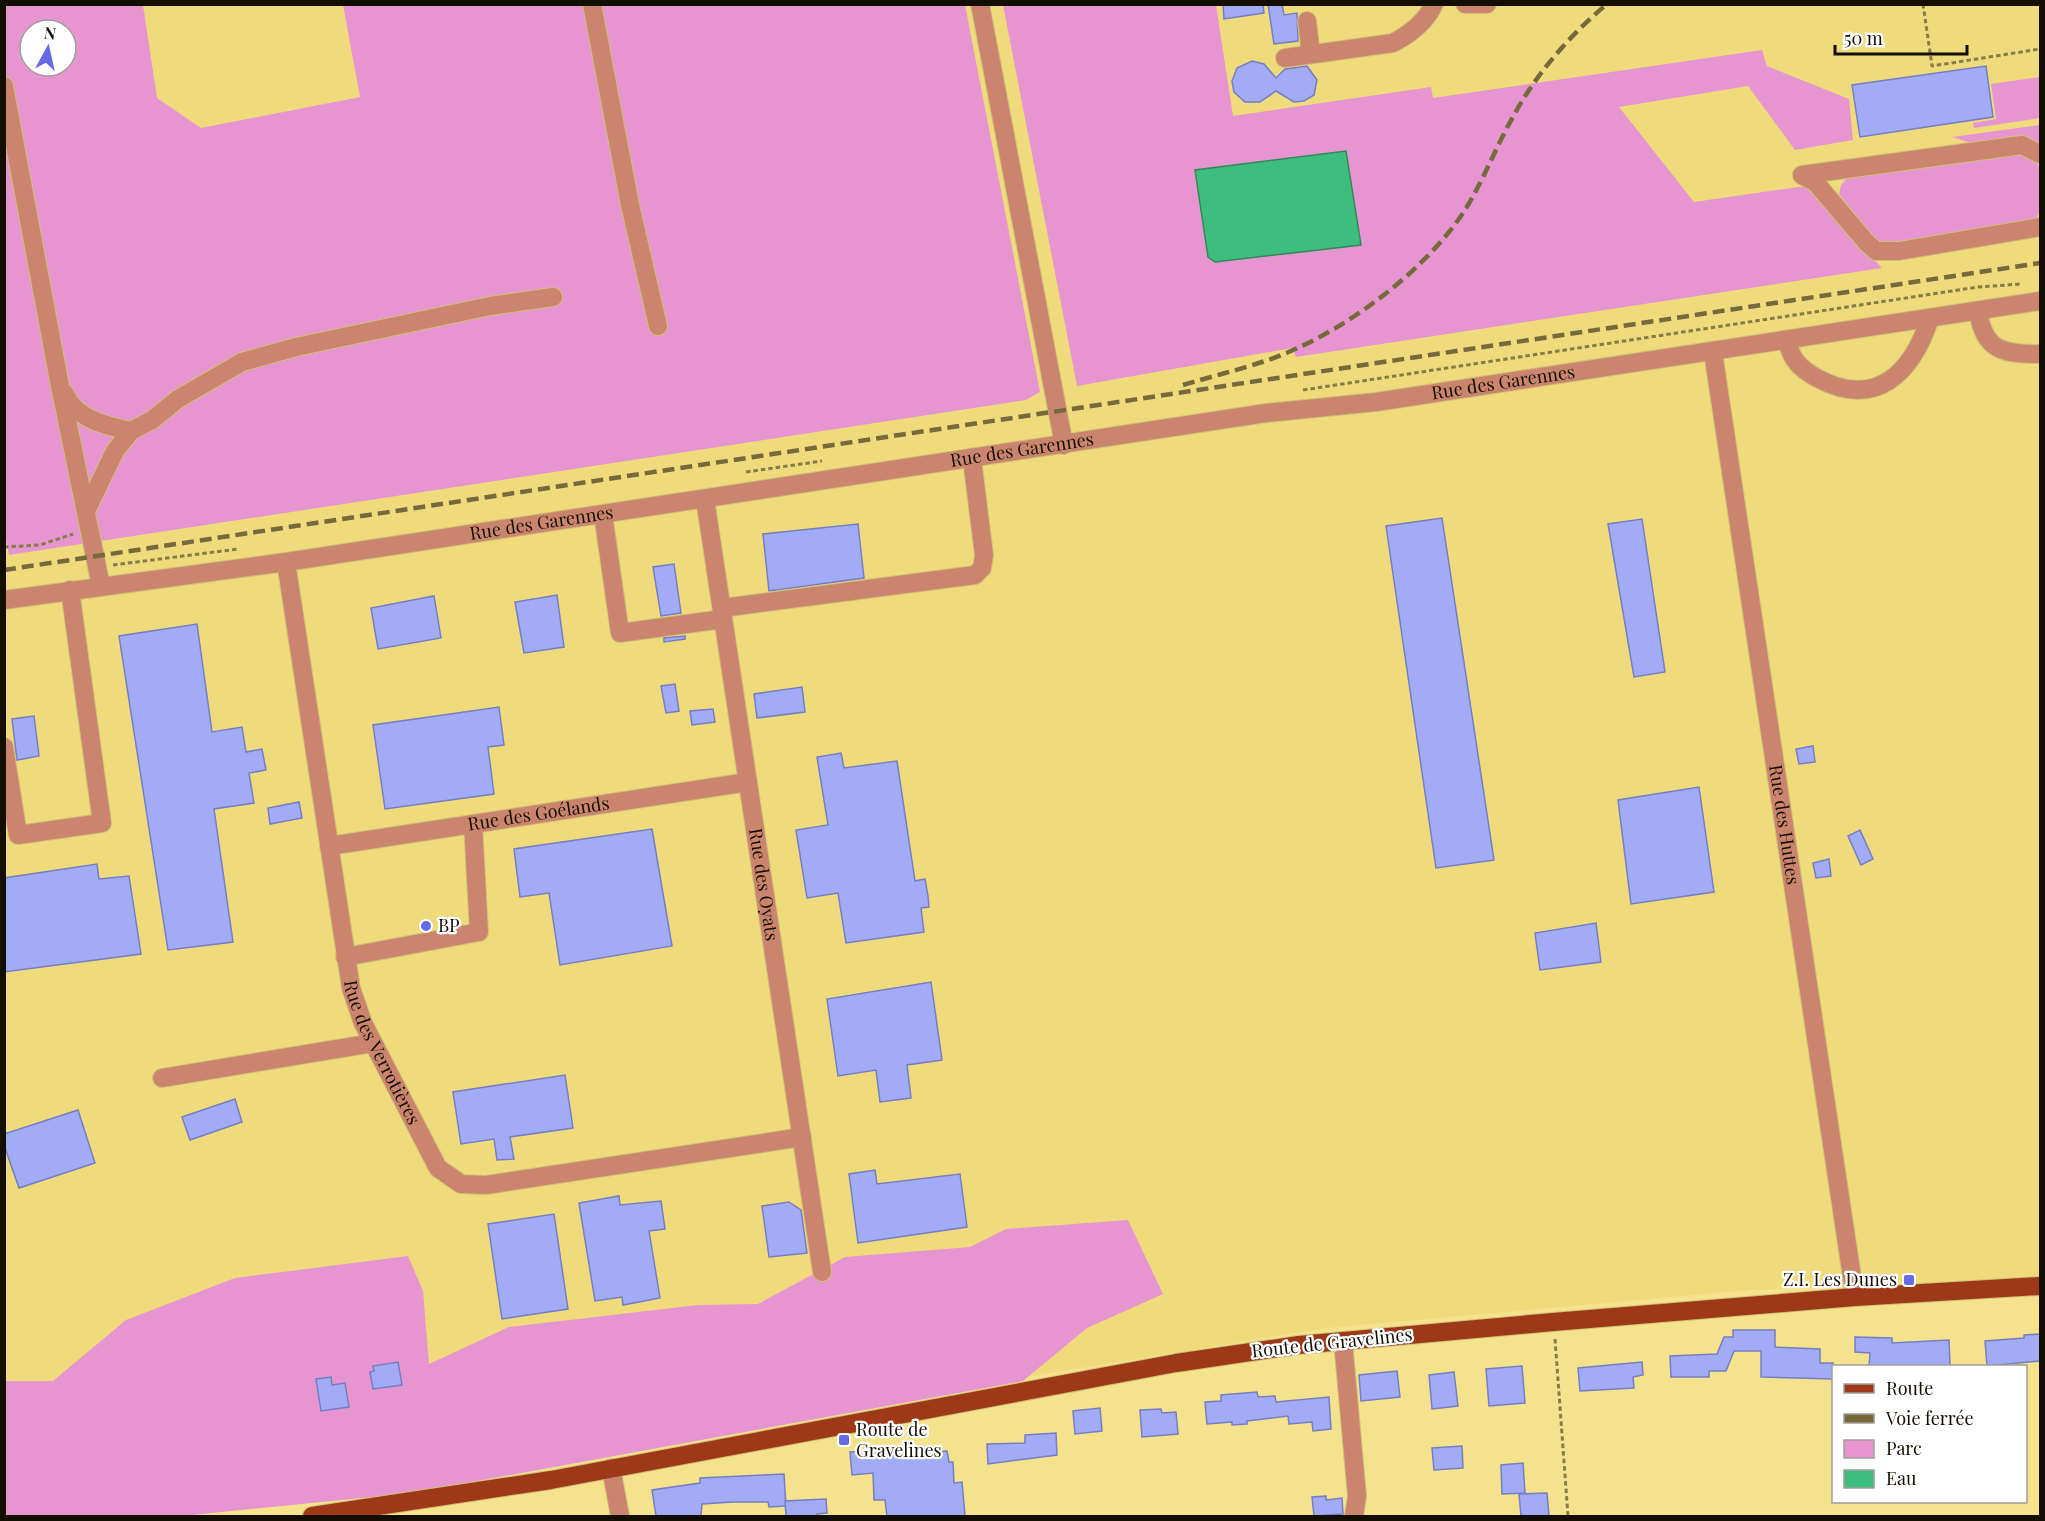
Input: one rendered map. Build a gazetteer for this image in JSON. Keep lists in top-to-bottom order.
{
  "streets": {
    "main road": ["Route de Gravelines"],
    "street": [
      "Rue des Garennes",
      "Rue des Goélands",
      "Rue des Huttes",
      "Rue des Oyats",
      "Rue des Verrotières"
    ]
  },
  "crossings": [
    ["Rue des Garennes", "Rue des Huttes"],
    ["Rue des Garennes", "Rue des Oyats"],
    ["Rue des Garennes", "Rue des Verrotières"],
    ["Rue des Goélands", "Rue des Oyats"],
    ["Rue des Goélands", "Rue des Verrotières"],
    ["Rue des Huttes", "Route de Gravelines"],
    ["Rue des Oyats", "Rue des Verrotières"]
  ],
  "places": {
    "other": ["BP"],
    "transit": ["Z.I. Les Dunes", "Route de Gravelines"]
  },
  "legend": [
    "Route",
    "Voie ferrée",
    "Parc",
    "Eau"
  ],
  "scale_bar": "50 m",
  "north": "top"
}
